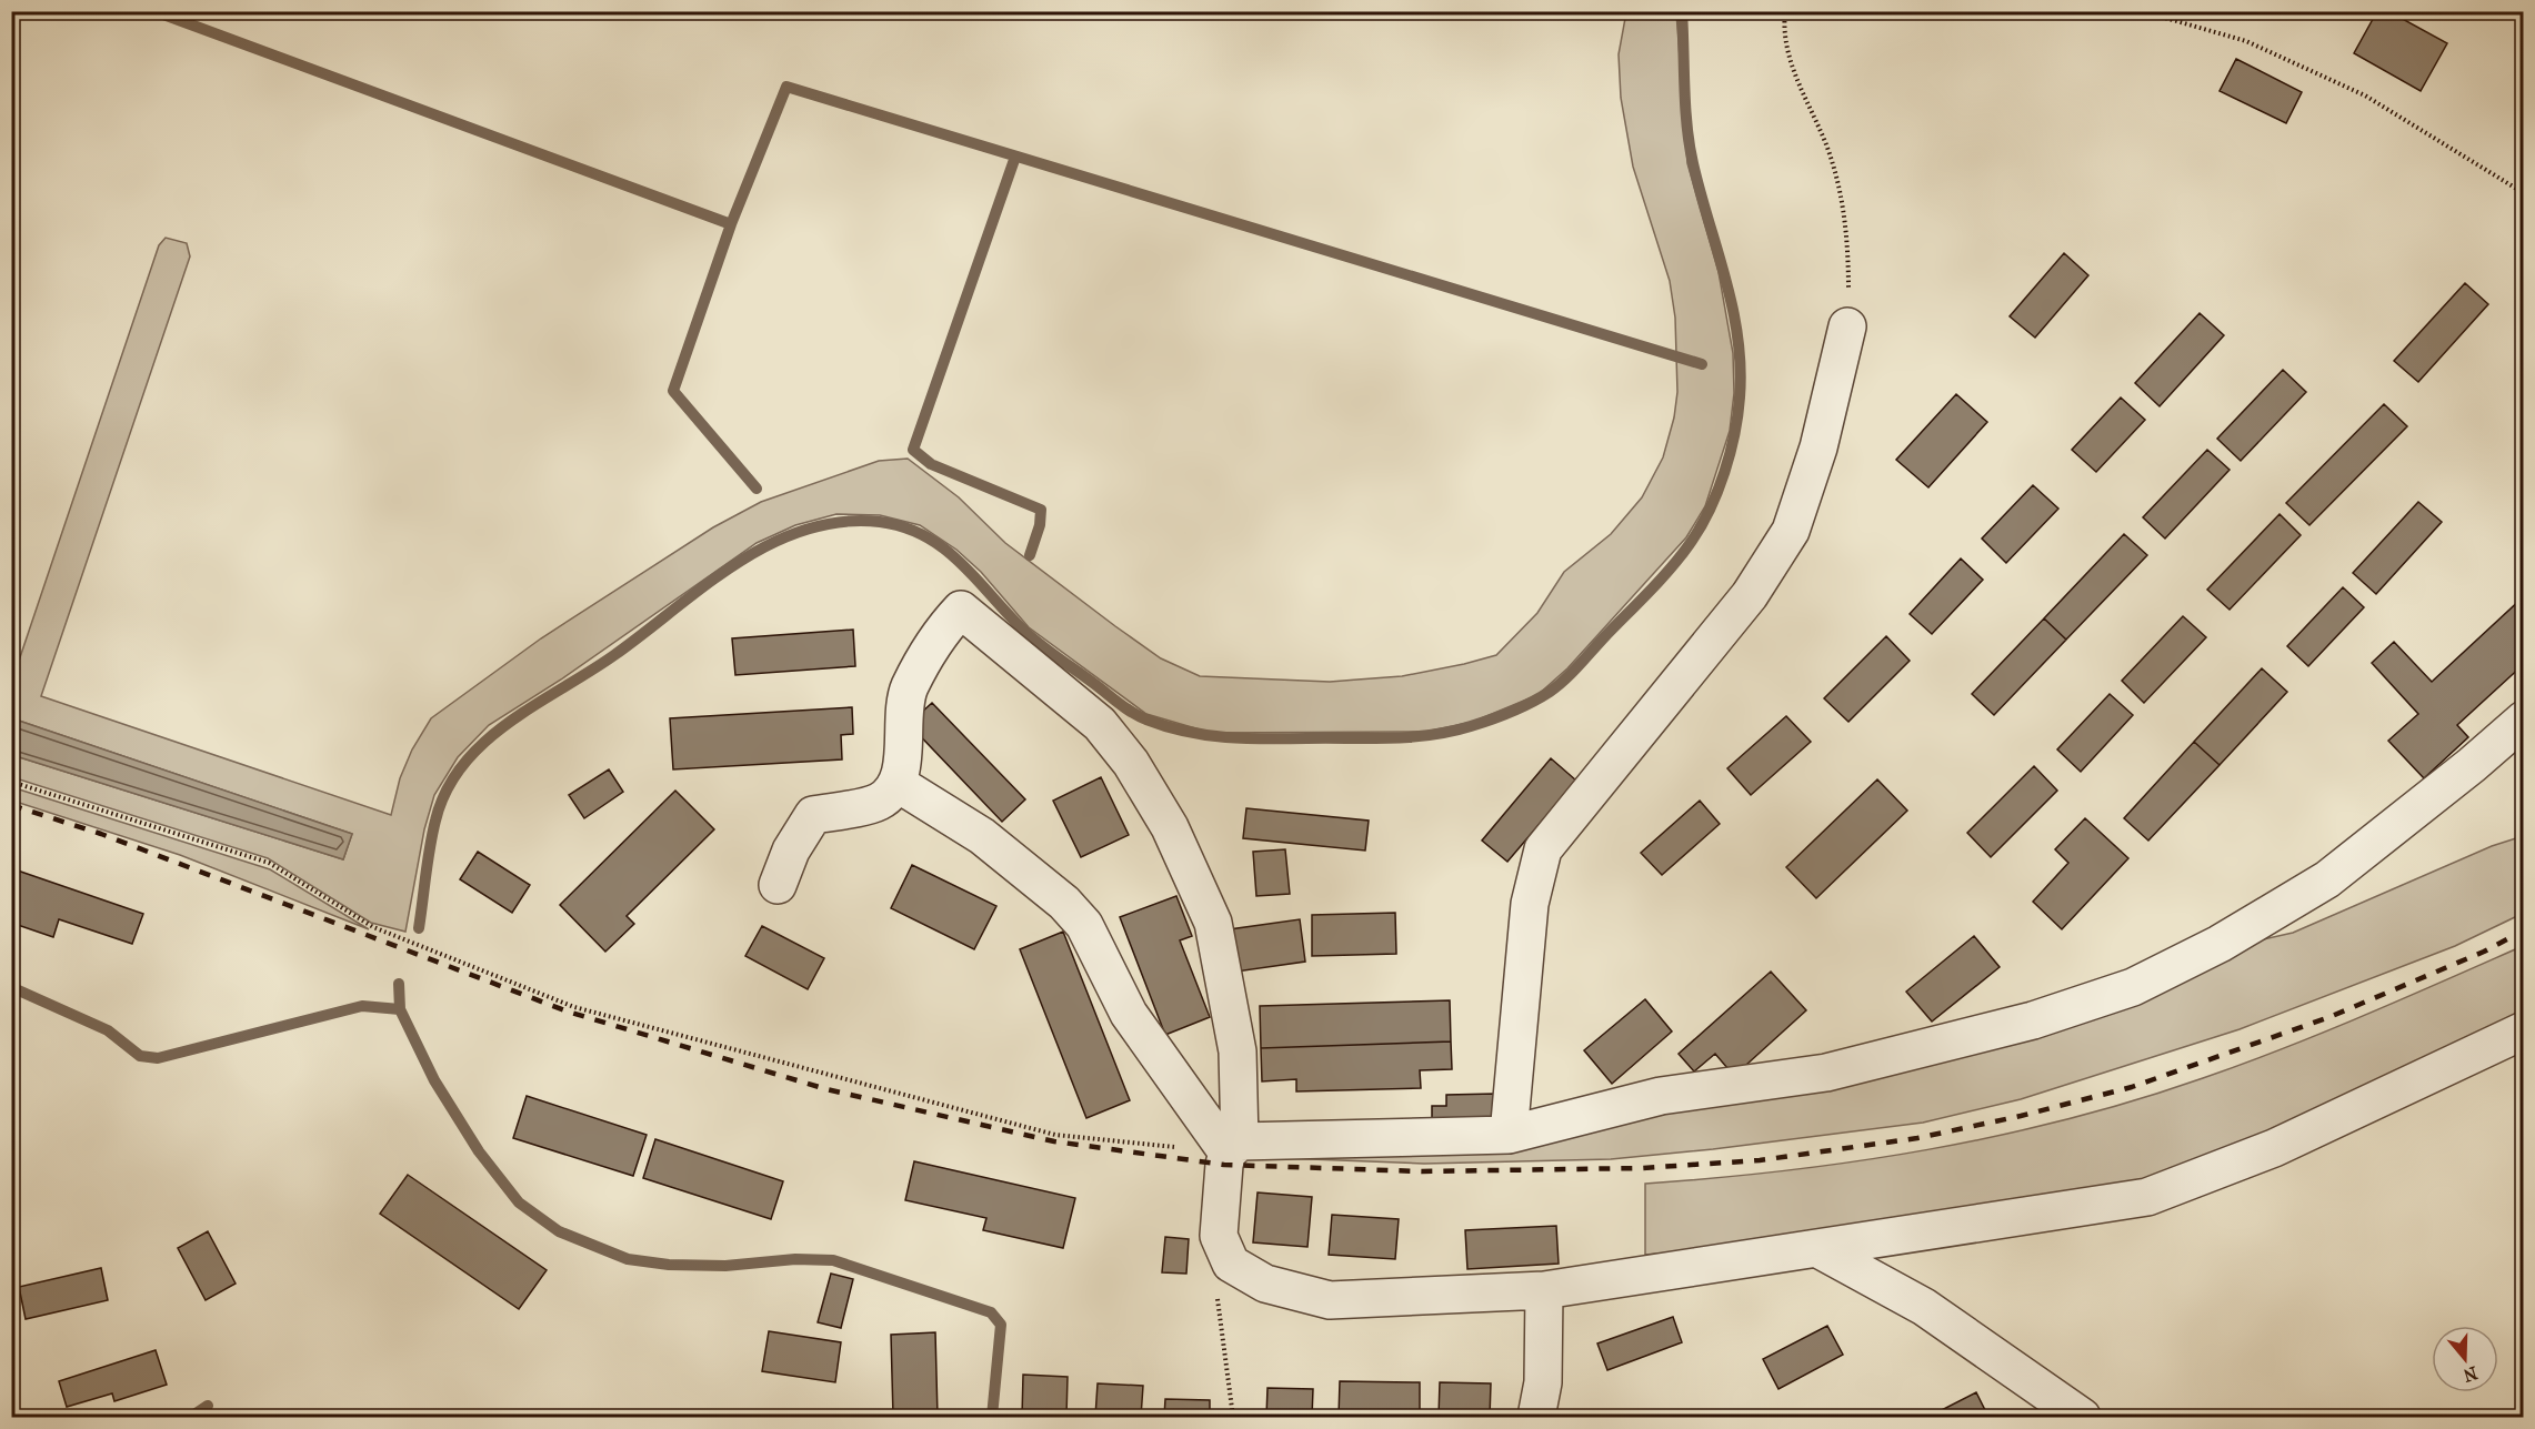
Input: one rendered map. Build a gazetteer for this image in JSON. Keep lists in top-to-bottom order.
{
  "north": "bottom"
}
